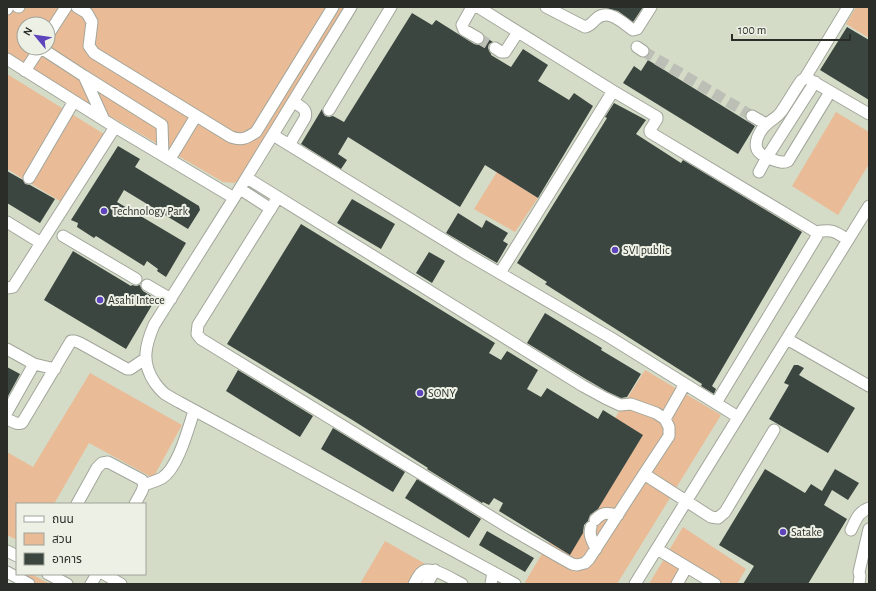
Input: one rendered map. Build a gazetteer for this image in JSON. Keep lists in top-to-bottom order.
{
  "places": [
    "Technology Park",
    "SVI public",
    "Asahi Intece",
    "SONY",
    "Satake"
  ],
  "legend": ["ถนน", "สวน", "อาคาร"],
  "scale_bar": "100 m",
  "north": "top left"
}
